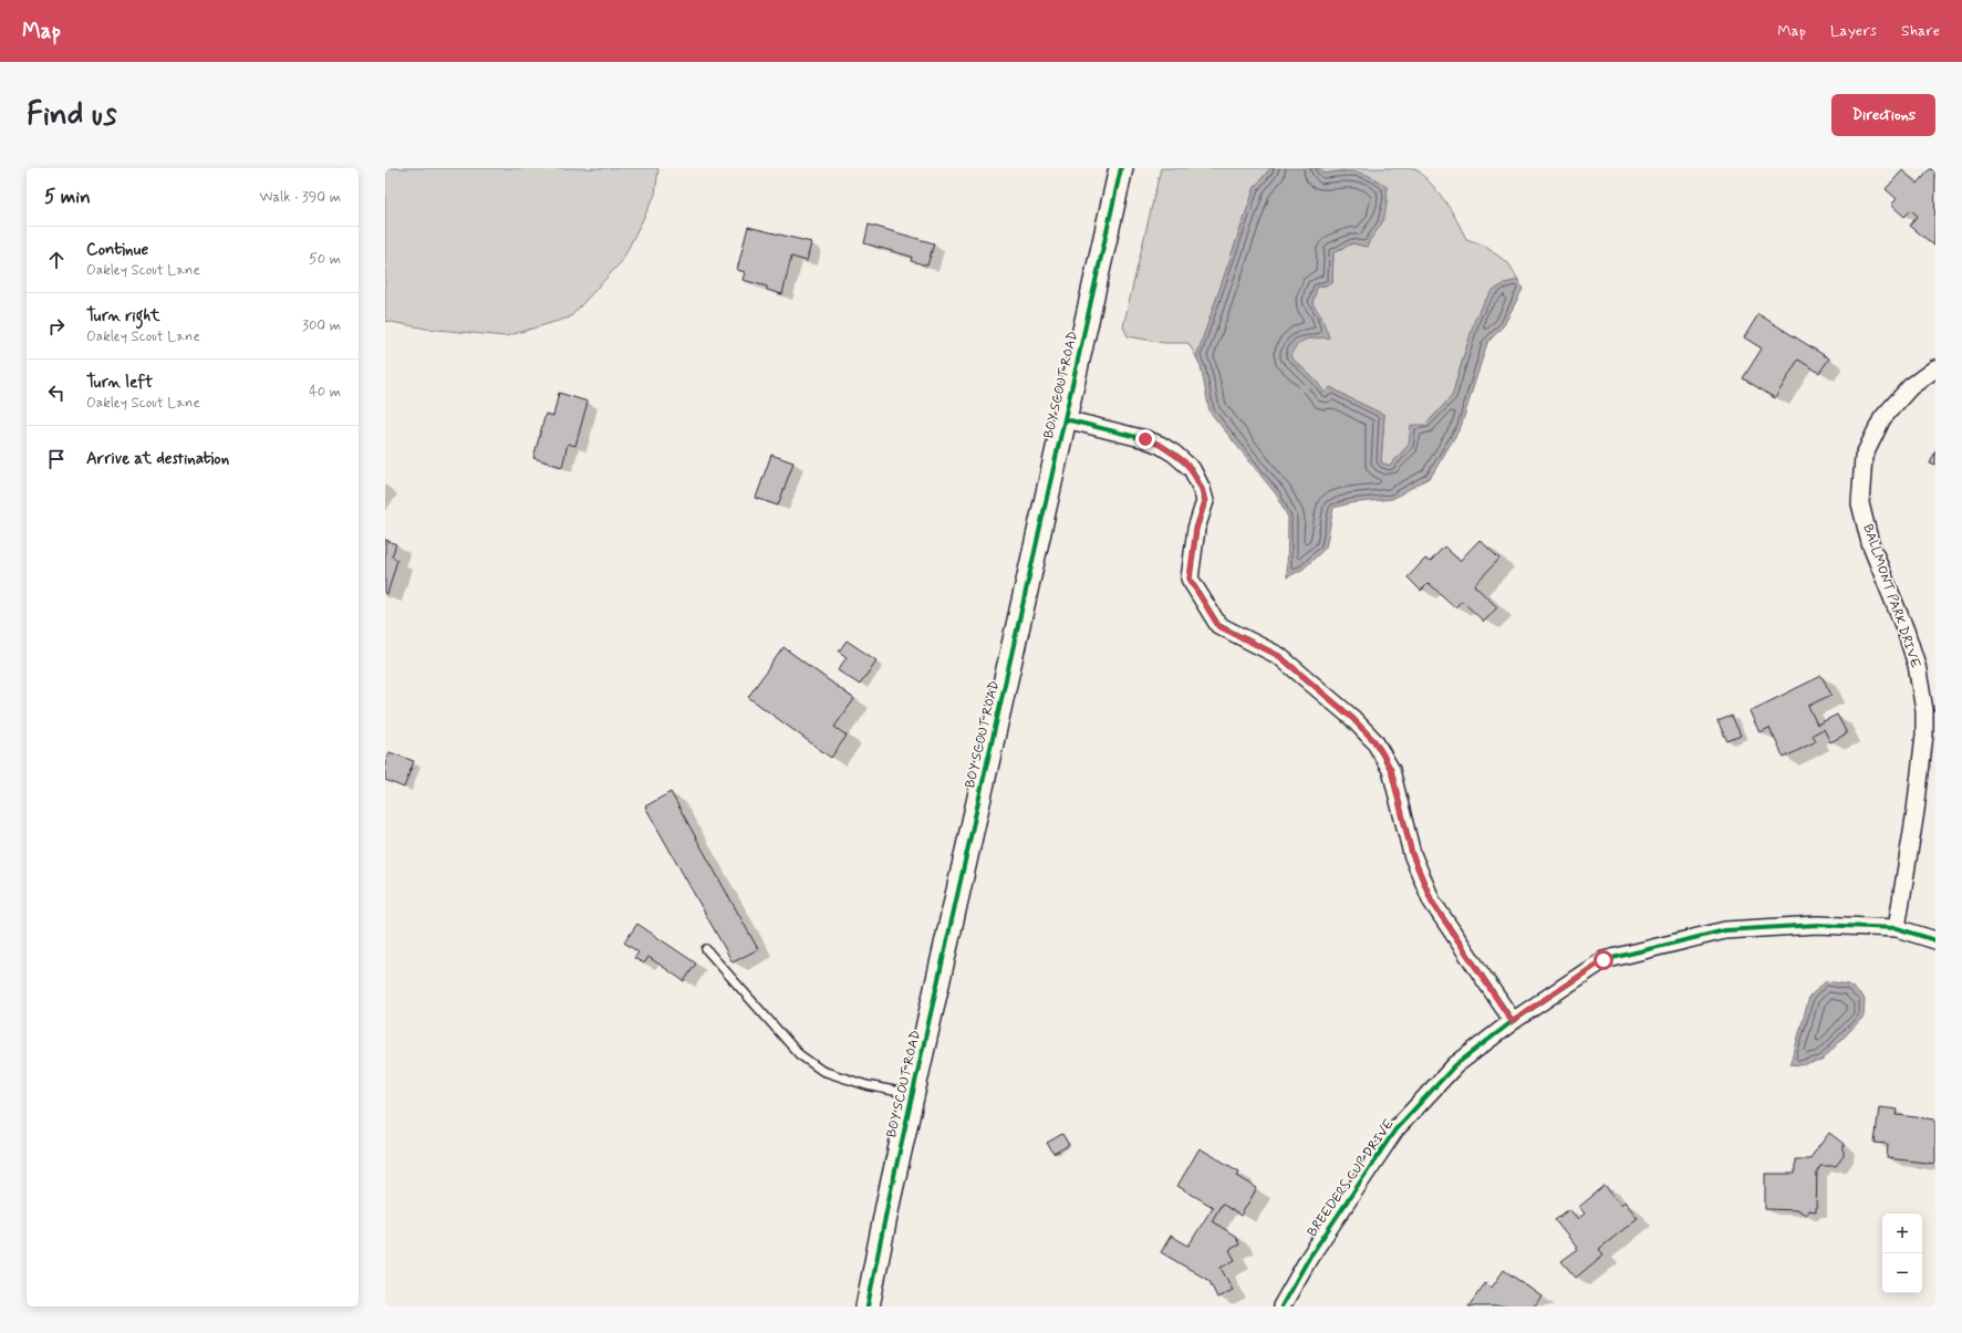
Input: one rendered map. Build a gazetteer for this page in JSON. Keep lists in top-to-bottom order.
{
  "streets": {
    "street": ["BOY SCOUT ROAD", "BALLMONT PARK DRIVE", "BREEDERS CUP DRIVE"]
  },
  "crossings": [
    ["BALLMONT PARK DRIVE", "BREEDERS CUP DRIVE"]
  ],
  "page": {
    "header": "Map",
    "nav": ["Map", "Layers", "Share"],
    "buttons": "Directions",
    "title": "Find us",
    "heading": ["5 min", "Walk · 390 m"],
    "list": [
      ["Continue", "Oakley Scout Lane", "50 m"],
      ["Turn right", "Oakley Scout Lane", "300 m"],
      ["Turn left", "Oakley Scout Lane", "40 m"],
      "Arrive at destination"
    ],
    "map_buttons": ["+", "−"]
  }
}
